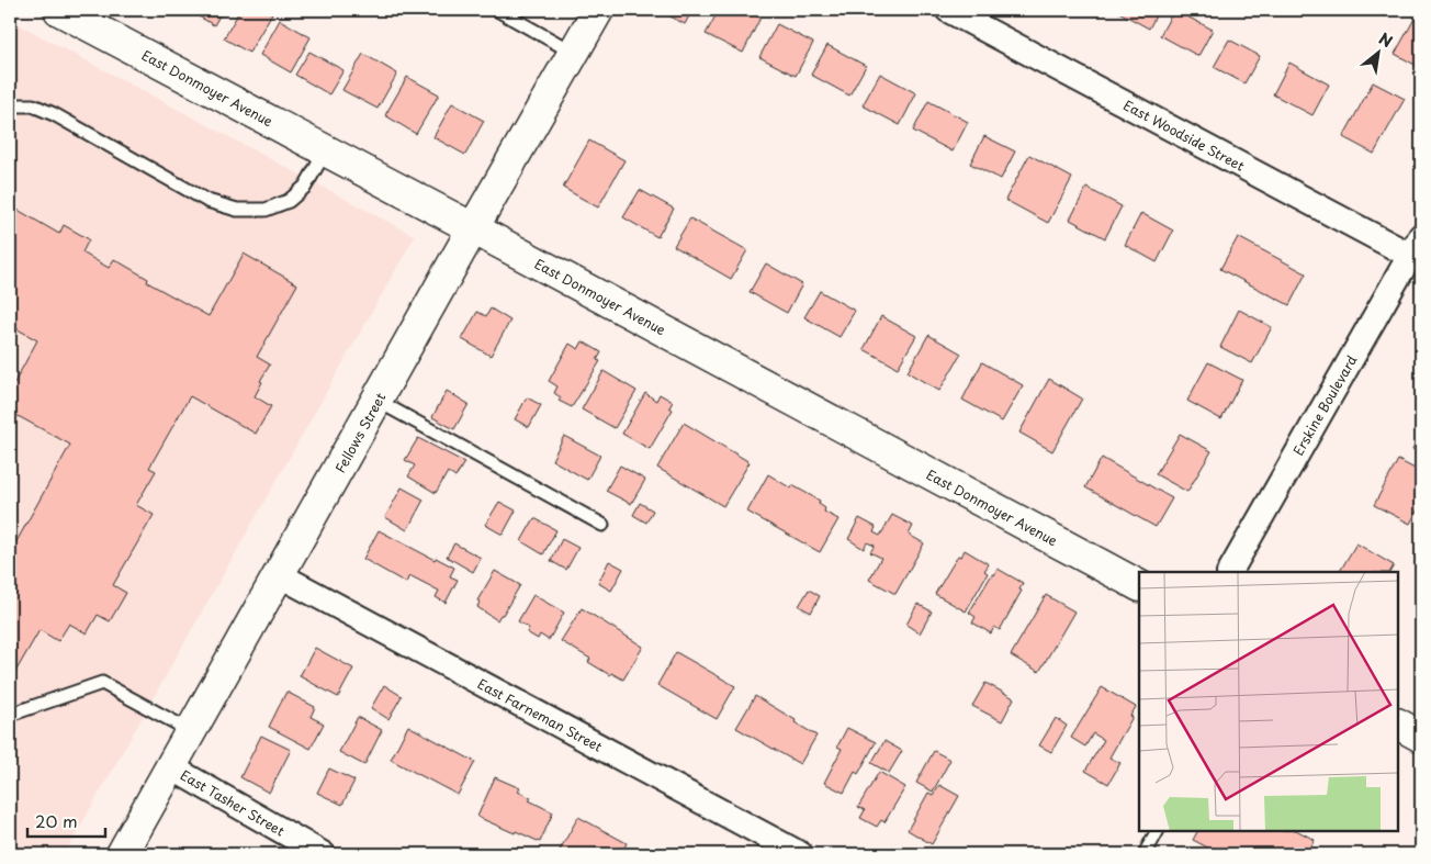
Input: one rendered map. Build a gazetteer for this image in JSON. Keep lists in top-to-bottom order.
{
  "streets": {
    "street": [
      "East Donmoyer Avenue",
      "East Woodside Street",
      "Erskine Boulevard",
      "Fellows Street",
      "East Farneman Street",
      "East Tasher Street"
    ]
  },
  "crossings": [
    ["East Donmoyer Avenue", "Fellows Street"],
    ["East Woodside Street", "Erskine Boulevard"],
    ["Fellows Street", "East Farneman Street"],
    ["Fellows Street", "East Tasher Street"]
  ],
  "scale_bar": "20 m",
  "north": "top right"
}
